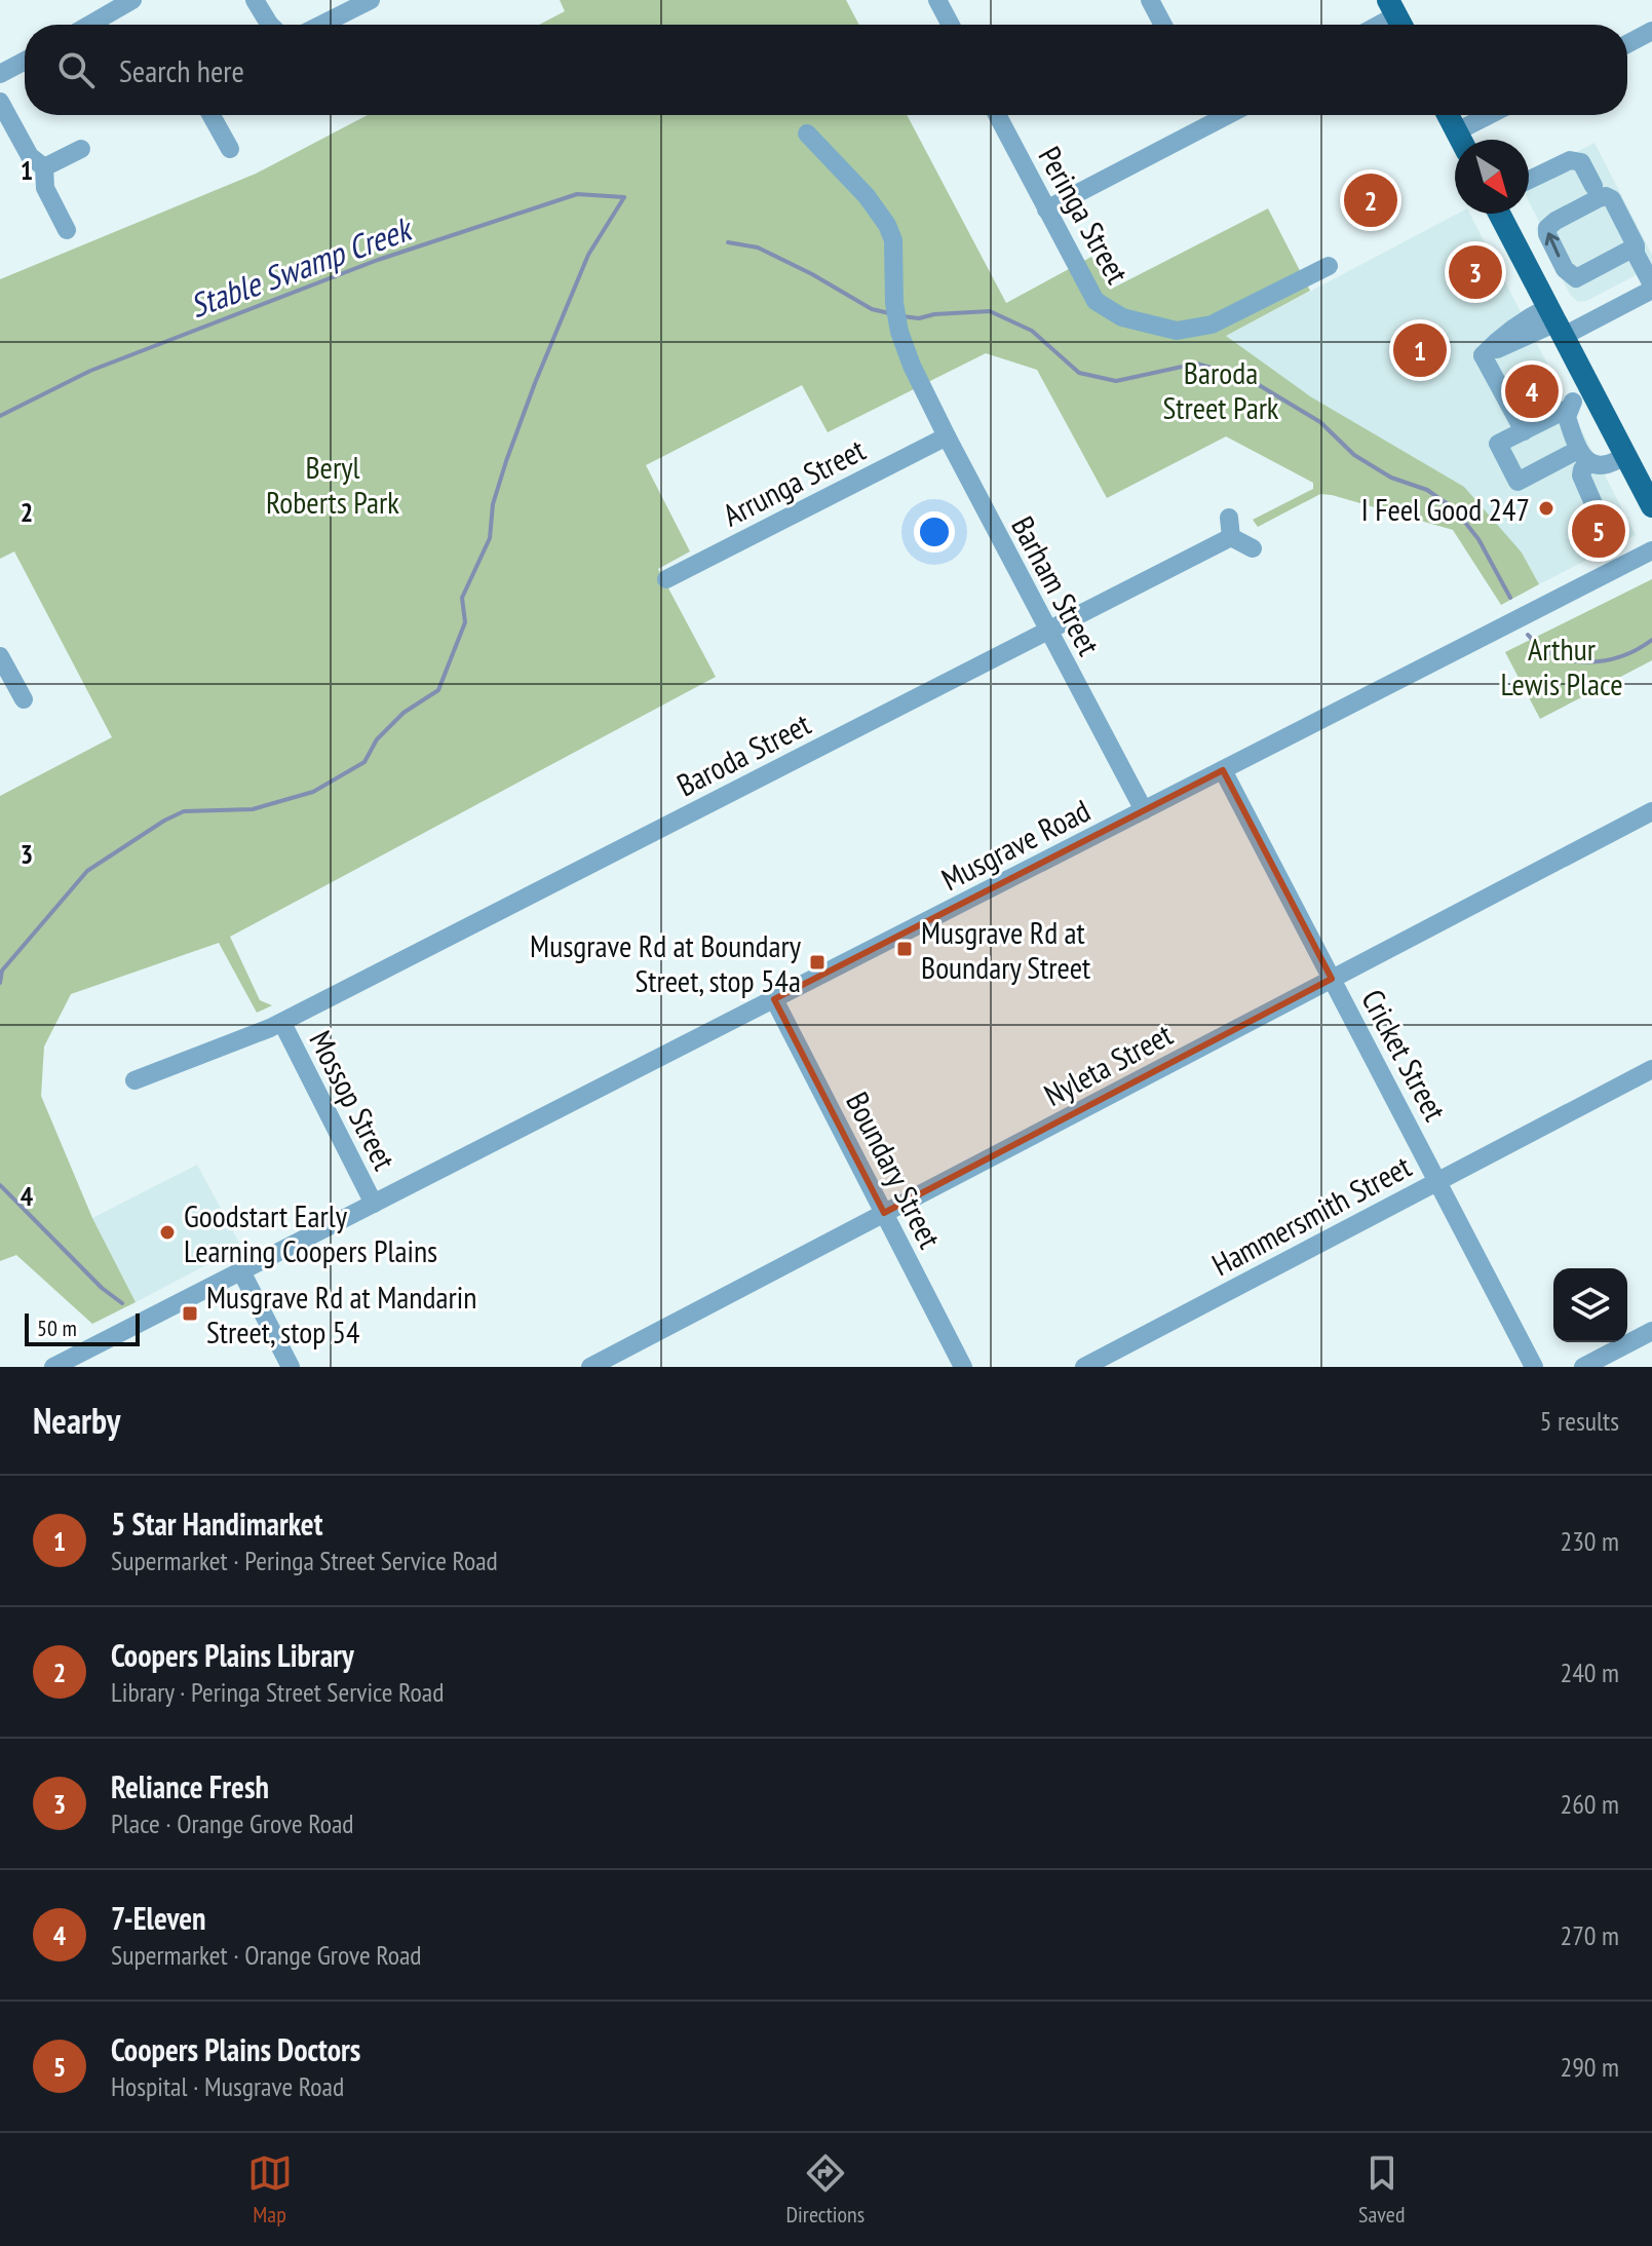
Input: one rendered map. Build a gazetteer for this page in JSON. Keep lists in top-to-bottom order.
{
  "streets": {
    "street": [
      "Peringa Street",
      "Arrunga Street",
      "Barham Street",
      "Baroda Street",
      "Musgrave Road",
      "Cricket Street",
      "Nyleta Street",
      "Mossop Street",
      "Boundary Street",
      "Hammersmith Street"
    ]
  },
  "crossings": [
    ["Arrunga Street", "Barham Street"],
    ["Barham Street", "Baroda Street"],
    ["Barham Street", "Musgrave Road"],
    ["Baroda Street", "Mossop Street"],
    ["Musgrave Road", "Cricket Street"],
    ["Musgrave Road", "Mossop Street"],
    ["Musgrave Road", "Boundary Street"],
    ["Cricket Street", "Nyleta Street"],
    ["Cricket Street", "Hammersmith Street"],
    ["Nyleta Street", "Boundary Street"]
  ],
  "water": ["Stable Swamp Creek"],
  "parks": ["Baroda Street Park", "Beryl Roberts Park", "Arthur Lewis Place"],
  "places": {
    "other": ["I Feel Good 247", "Goodstart Early Learning Coopers Plains"],
    "transit": ["Musgrave Rd at Boundary Street", "Musgrave Rd at Boundary Street, stop 54a", "Musgrave Rd at Mandarin Street, stop 54"]
  },
  "scale_bar": "50 m",
  "north": "bottom right",
  "page": {
    "search": "Search here",
    "pins": [
      "2",
      "3",
      "1",
      "4",
      "5"
    ],
    "scale": "50 m",
    "heading": ["Nearby", "5 results"],
    "list": [
      {
        "mark": "1",
        "name": "5 Star Handimarket",
        "note": "Supermarket · Peringa Street Service Road",
        "value": "230 m"
      },
      {
        "mark": "2",
        "name": "Coopers Plains Library",
        "note": "Library · Peringa Street Service Road",
        "value": "240 m"
      },
      {
        "mark": "3",
        "name": "Reliance Fresh",
        "note": "Place · Orange Grove Road",
        "value": "260 m"
      },
      {
        "mark": "4",
        "name": "7-Eleven",
        "note": "Supermarket · Orange Grove Road",
        "value": "270 m"
      },
      {
        "mark": "5",
        "name": "Coopers Plains Doctors",
        "note": "Hospital · Musgrave Road",
        "value": "290 m"
      }
    ],
    "nav": ["Map", "Directions", "Saved"]
  },
  "grid": {
    "rows": [
      "1",
      "2",
      "3",
      "4"
    ]
  }
}
